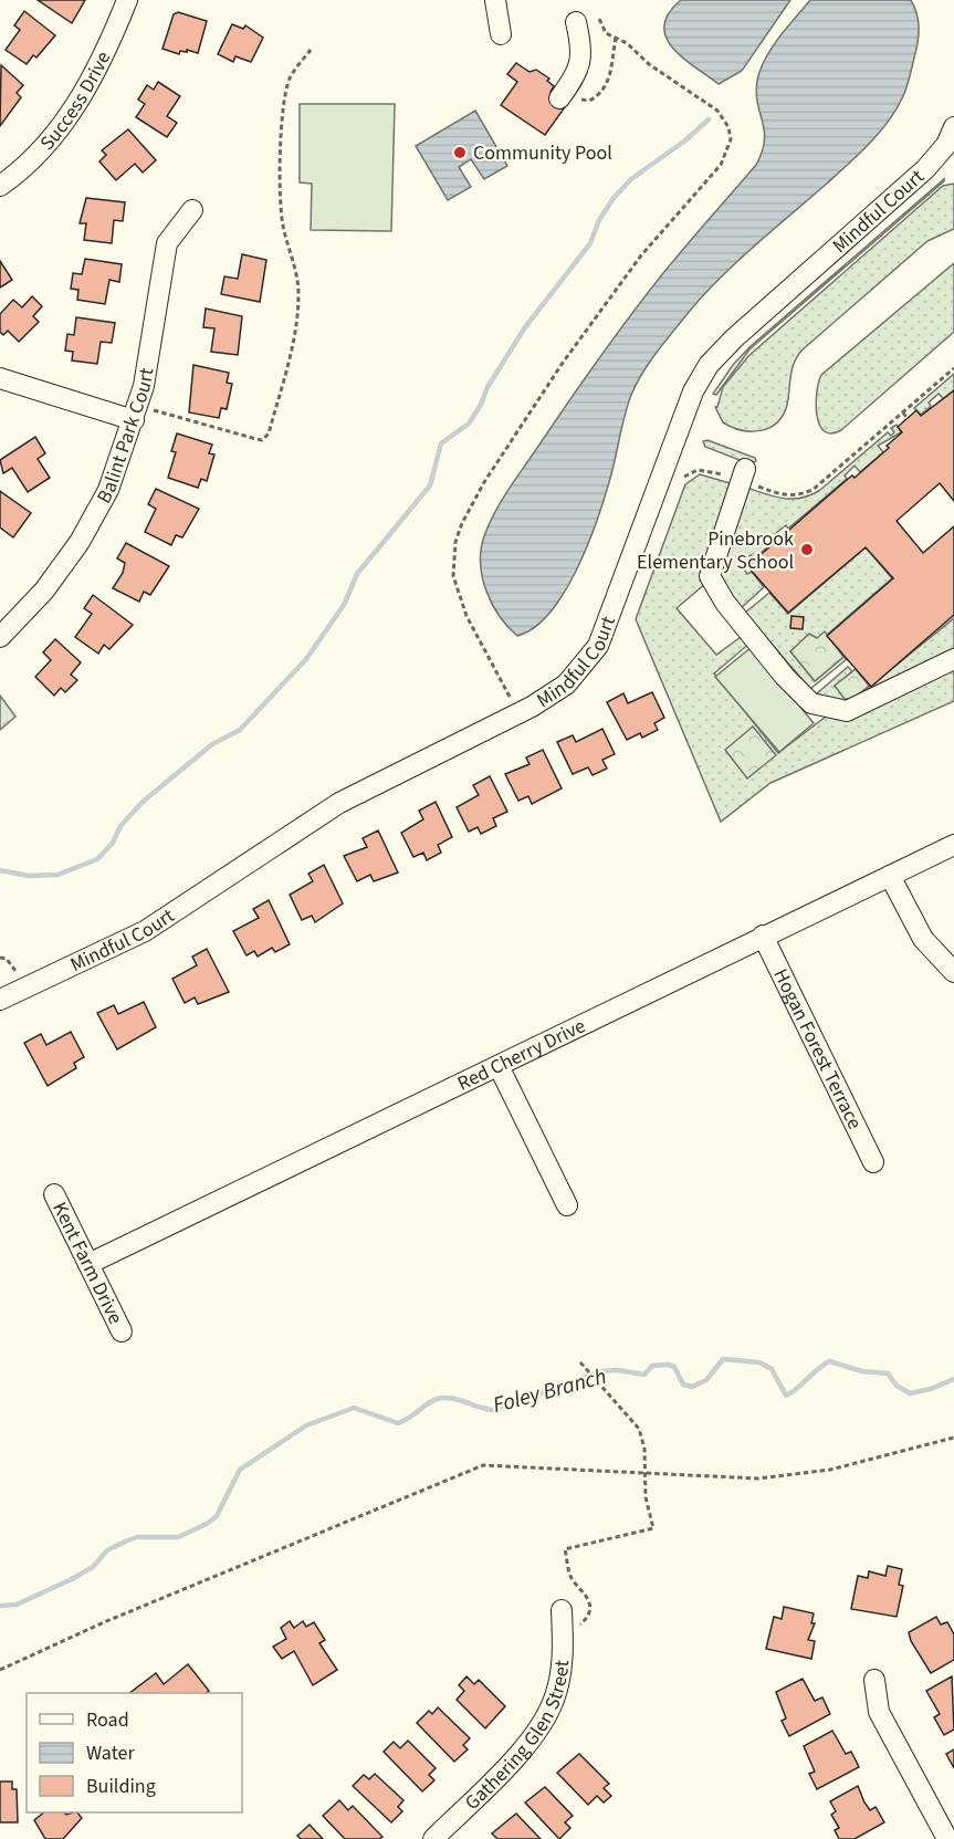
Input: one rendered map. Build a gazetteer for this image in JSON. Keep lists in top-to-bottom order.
{
  "streets": {
    "street": [
      "Success Drive",
      "Mindful Court",
      "Balint Park Court",
      "Hogan Forest Terrace",
      "Red Cherry Drive",
      "Kent Farm Drive",
      "Gathering Glen Street"
    ]
  },
  "crossings": [
    ["Hogan Forest Terrace", "Red Cherry Drive"],
    ["Red Cherry Drive", "Kent Farm Drive"]
  ],
  "water": ["Foley Branch"],
  "places": ["Community Pool", "Pinebrook Elementary School"],
  "legend": ["Road", "Water", "Building"]
}
